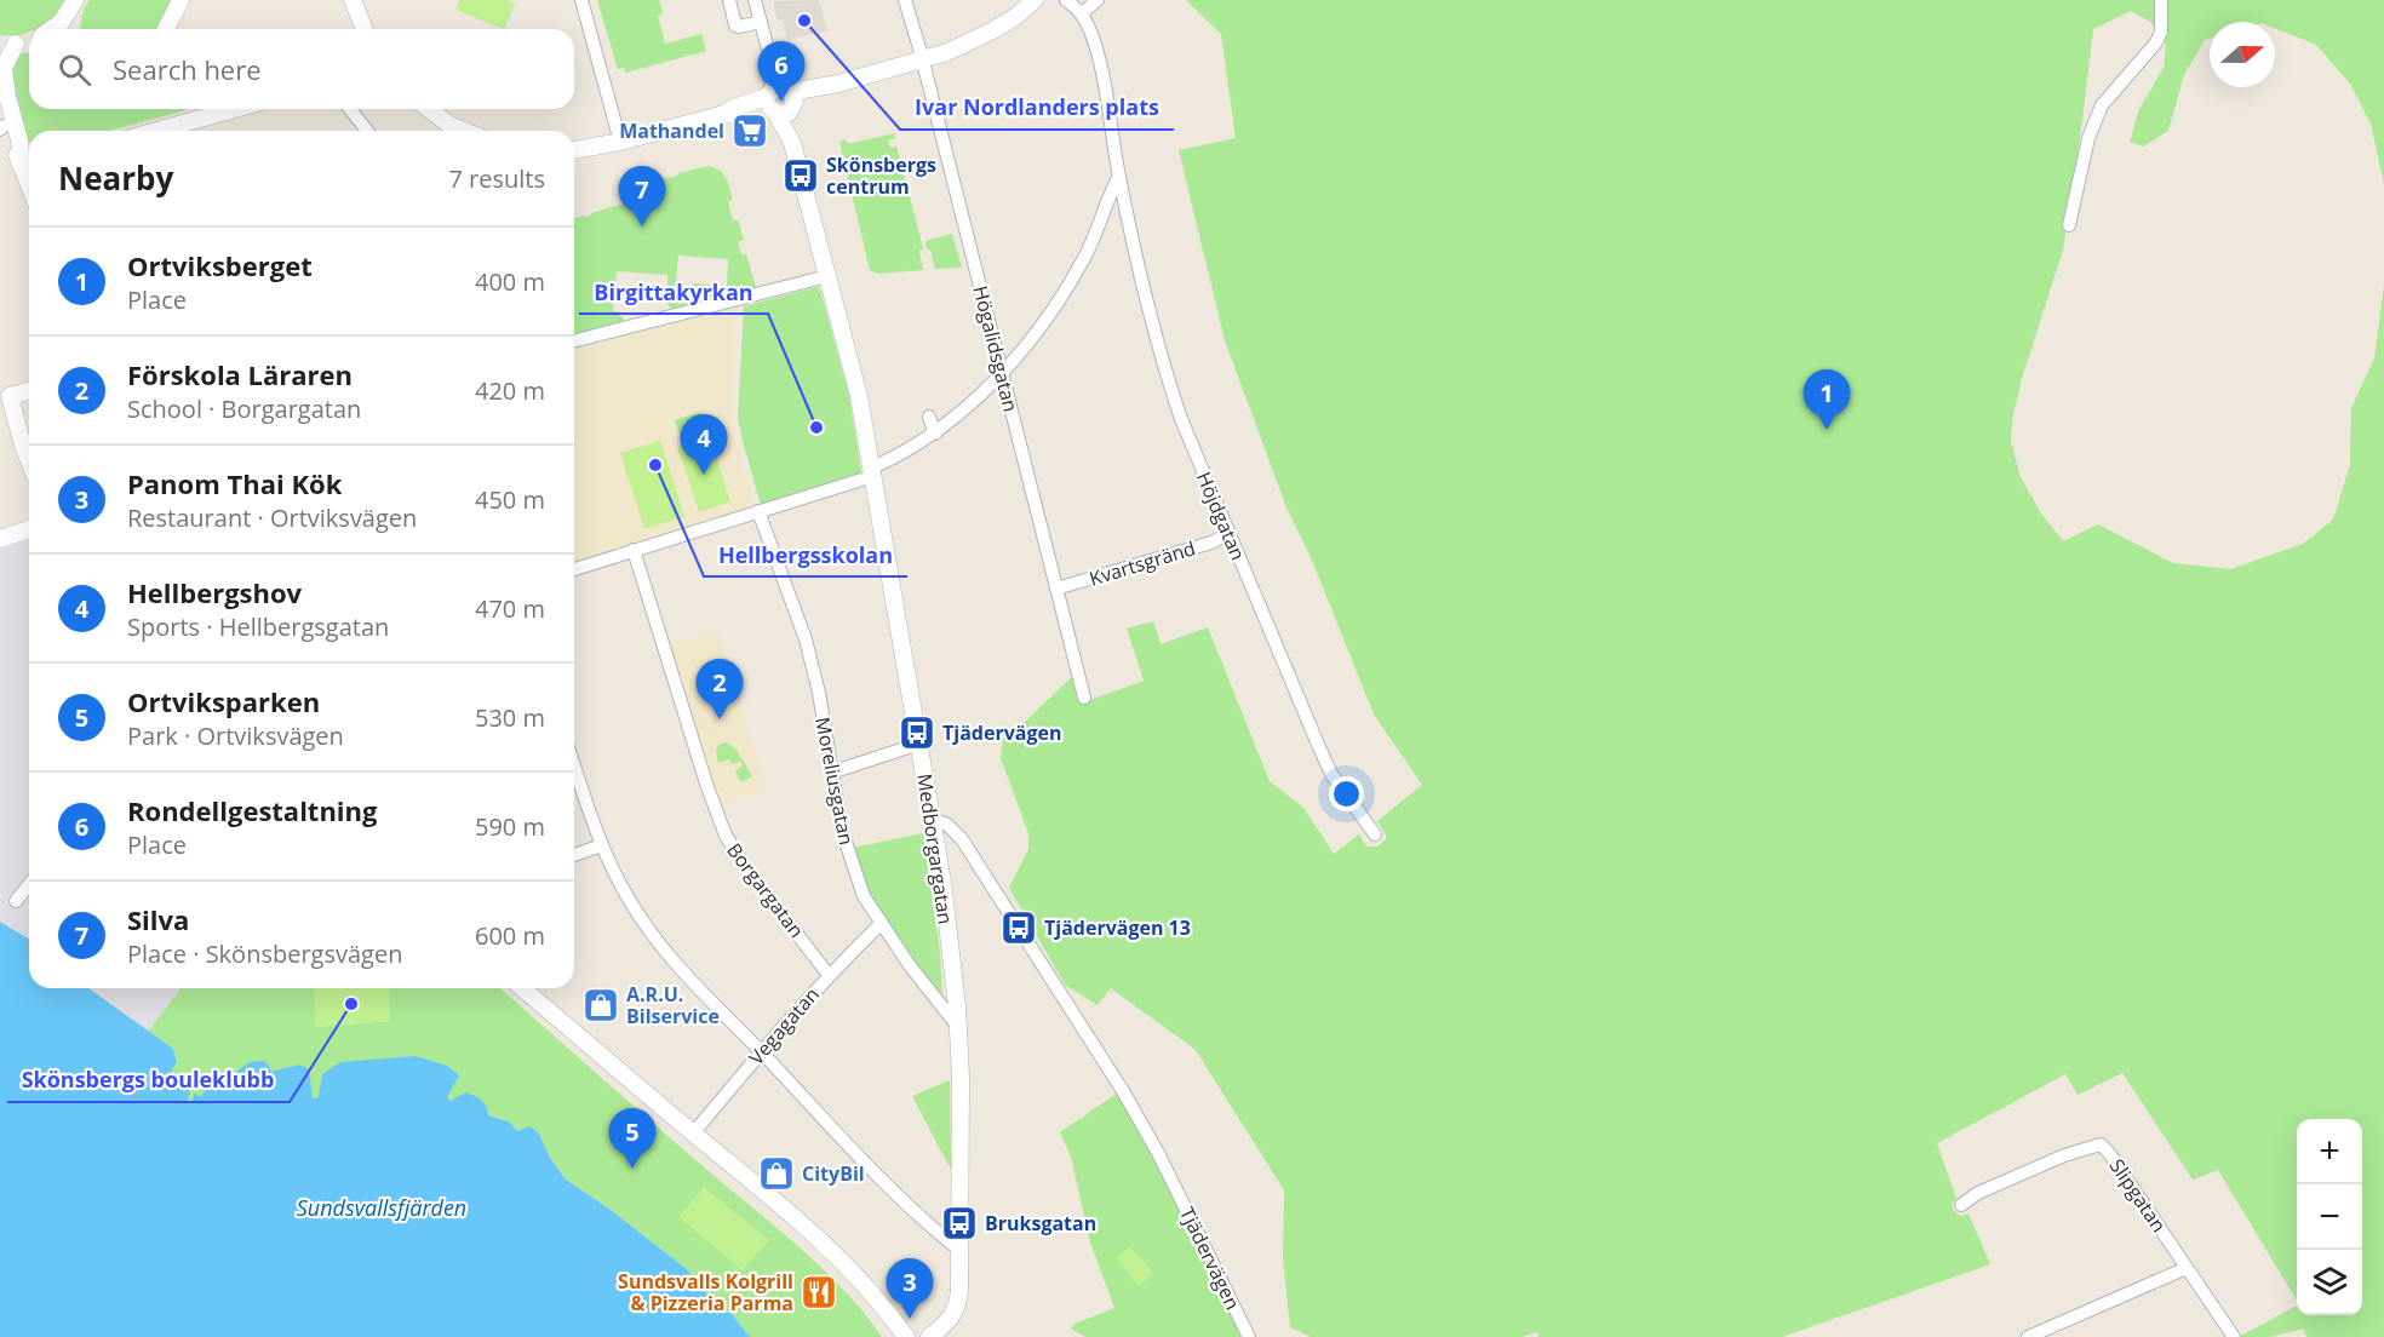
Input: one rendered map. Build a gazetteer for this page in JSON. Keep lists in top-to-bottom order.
{
  "streets": {
    "street": [
      "Högalidsgatan",
      "Höjdgatan",
      "Kvartsgränd",
      "Moreliusgatan",
      "Medborgargatan",
      "Borgargatan",
      "Vegagatan",
      "Slipgatan",
      "Tjädervägen"
    ]
  },
  "crossings": [
    ["Högalidsgatan", "Kvartsgränd"],
    ["Höjdgatan", "Kvartsgränd"],
    ["Moreliusgatan", "Medborgargatan"],
    ["Moreliusgatan", "Vegagatan"],
    ["Medborgargatan", "Tjädervägen"],
    ["Borgargatan", "Vegagatan"]
  ],
  "water": ["Sundsvallsfjärden"],
  "places": {
    "other": [
      "Ivar Nordlanders plats",
      "Birgittakyrkan",
      "Hellbergsskolan",
      "Skönsbergs bouleklubb"
    ],
    "supermarket": ["Mathandel"],
    "bus stop": [
      "Skönsbergs centrum",
      "Tjädervägen",
      "Tjädervägen 13",
      "Bruksgatan"
    ],
    "shop": ["A.R.U. Bilservice", "CityBil"],
    "restaurant": ["Sundsvalls Kolgrill & Pizzeria Parma"]
  },
  "north": "right",
  "page": {
    "search": "Search here",
    "pins": [
      "6",
      "7",
      "1",
      "4",
      "2",
      "5",
      "3"
    ],
    "heading": ["Nearby", "7 results"],
    "list": [
      {
        "mark": "1",
        "name": "Ortviksberget",
        "note": "Place",
        "value": "400 m"
      },
      {
        "mark": "2",
        "name": "Förskola Läraren",
        "note": "School · Borgargatan",
        "value": "420 m"
      },
      {
        "mark": "3",
        "name": "Panom Thai Kök",
        "note": "Restaurant · Ortviksvägen",
        "value": "450 m"
      },
      {
        "mark": "4",
        "name": "Hellbergshov",
        "note": "Sports · Hellbergsgatan",
        "value": "470 m"
      },
      {
        "mark": "5",
        "name": "Ortviksparken",
        "note": "Park · Ortviksvägen",
        "value": "530 m"
      },
      {
        "mark": "6",
        "name": "Rondellgestaltning",
        "note": "Place",
        "value": "590 m"
      },
      {
        "mark": "7",
        "name": "Silva",
        "note": "Place · Skönsbergsvägen",
        "value": "600 m"
      }
    ],
    "map_buttons": ["+", "−"]
  }
}
